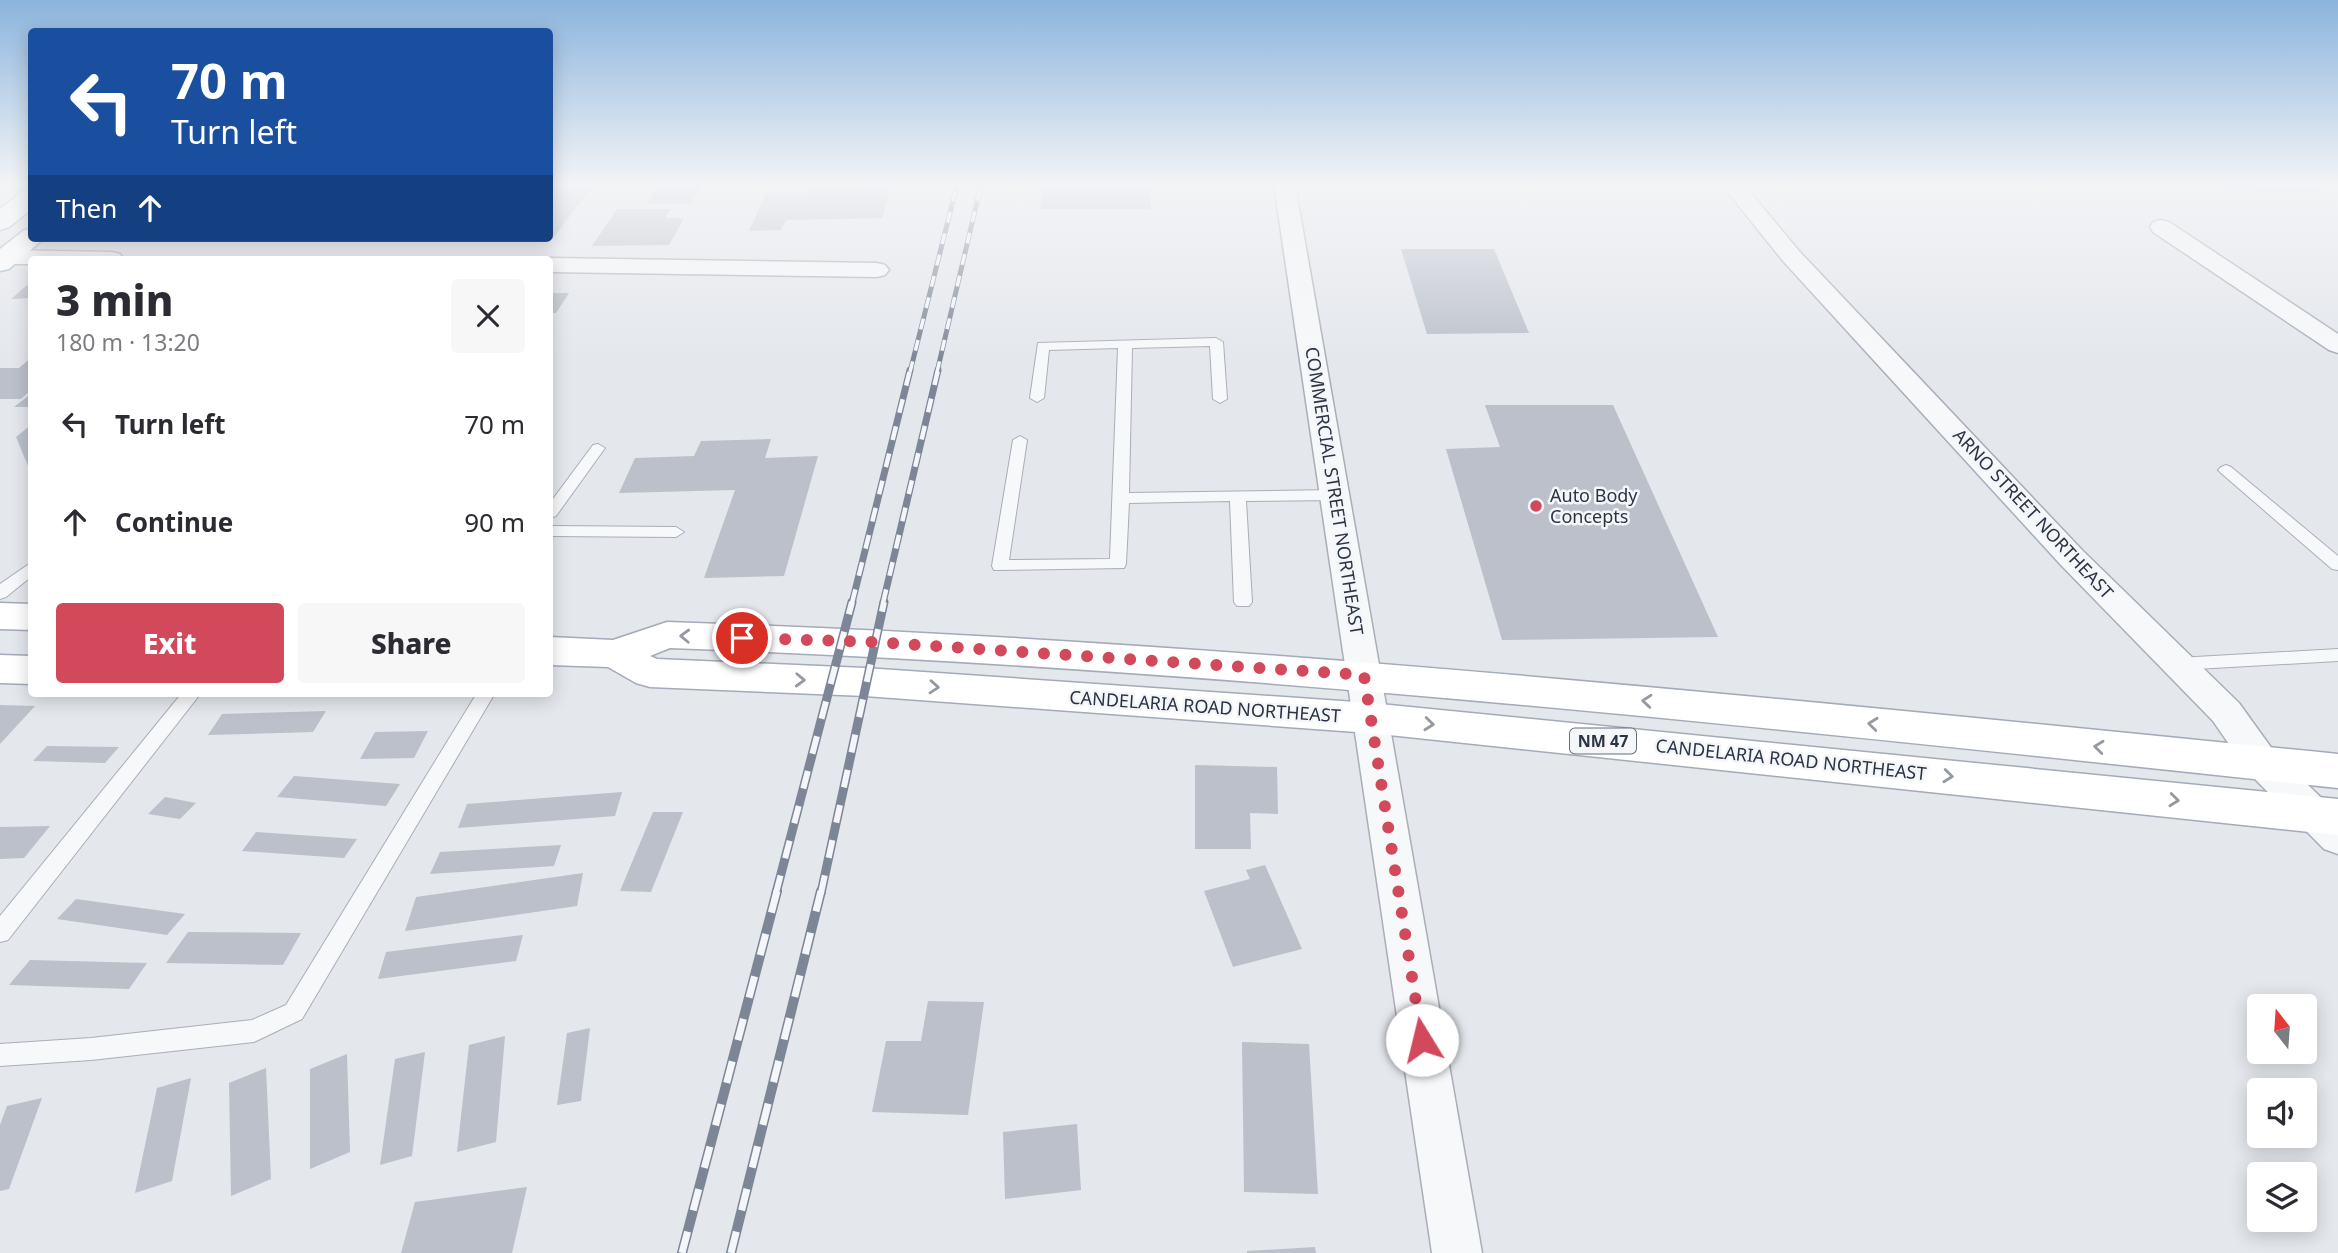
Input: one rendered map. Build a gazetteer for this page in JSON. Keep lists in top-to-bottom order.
{
  "streets": {
    "main road": ["CANDELARIA ROAD NORTHEAST", "NM 47"],
    "street": ["COMMERCIAL STREET NORTHEAST", "ARNO STREET NORTHEAST"]
  },
  "crossings": [
    ["COMMERCIAL STREET NORTHEAST", "CANDELARIA ROAD NORTHEAST"],
    ["COMMERCIAL STREET NORTHEAST", "NM 47"],
    ["ARNO STREET NORTHEAST", "CANDELARIA ROAD NORTHEAST"],
    ["ARNO STREET NORTHEAST", "NM 47"],
    ["CANDELARIA ROAD NORTHEAST", "NM 47"]
  ],
  "places": ["Auto Body Concepts"],
  "north": "top",
  "page": {
    "turn": ["70 m", "Turn left"],
    "then": "Then",
    "heading": ["3 min", "180 m · 13:20"],
    "list": [
      {
        "name": "Turn left",
        "value": "70 m"
      },
      {
        "name": "Continue",
        "value": "90 m"
      }
    ],
    "buttons": ["Exit", "Share"]
  }
}
